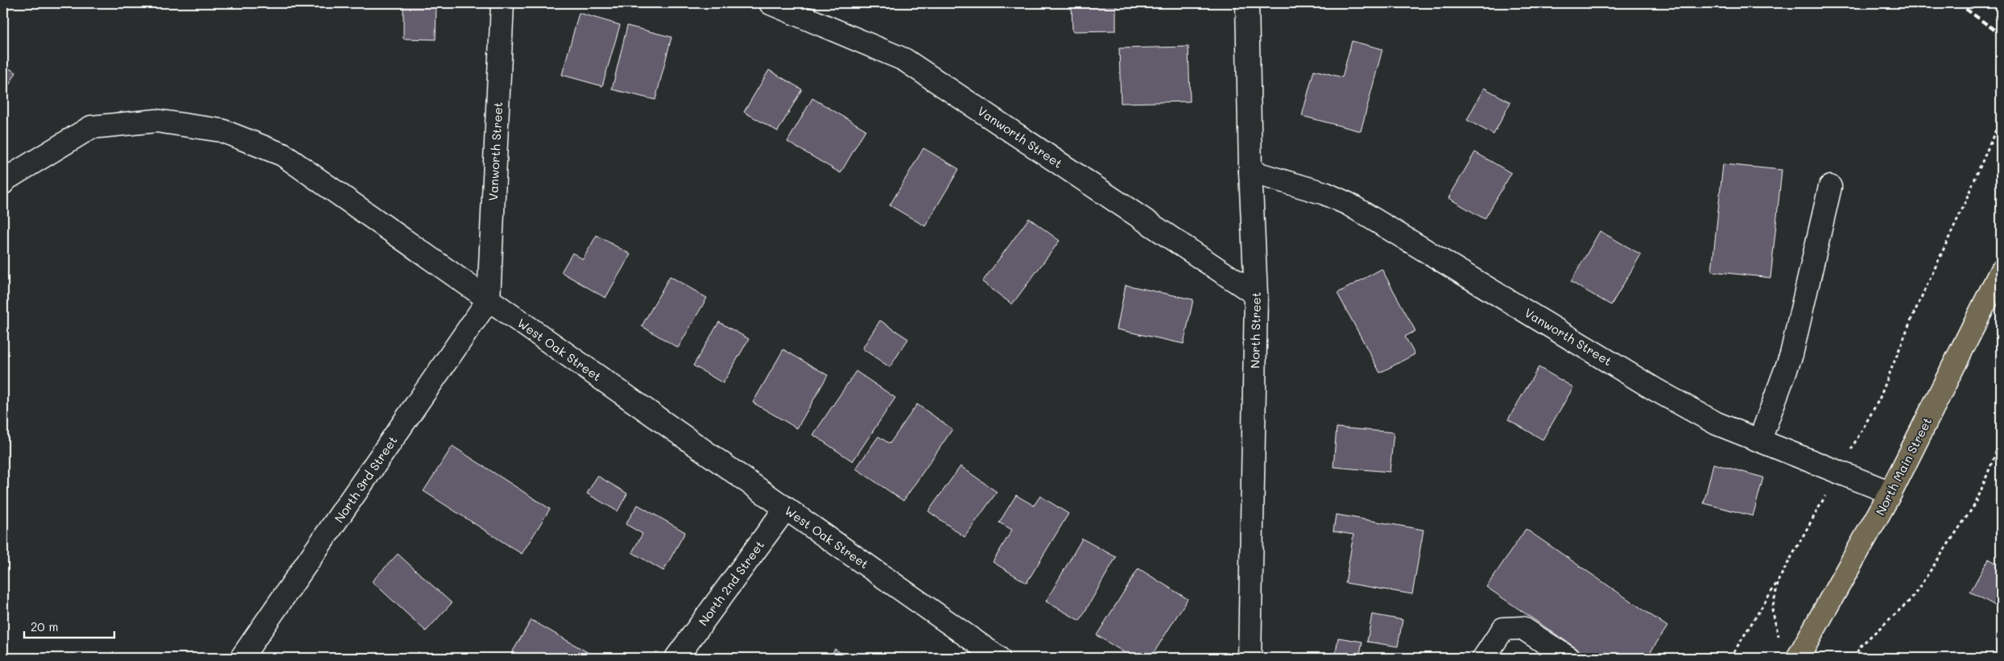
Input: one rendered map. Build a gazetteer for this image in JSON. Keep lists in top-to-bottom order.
{
  "streets": {
    "main road": ["North Main Street"],
    "street": [
      "Vanworth Street",
      "North Street",
      "West Oak Street",
      "North 3rd Street",
      "North 2nd Street"
    ]
  },
  "crossings": [
    ["Vanworth Street", "North Street"],
    ["Vanworth Street", "West Oak Street"],
    ["Vanworth Street", "North Main Street"],
    ["Vanworth Street", "North 3rd Street"],
    ["West Oak Street", "North 3rd Street"],
    ["West Oak Street", "North 2nd Street"]
  ],
  "scale_bar": "20 m"
}
